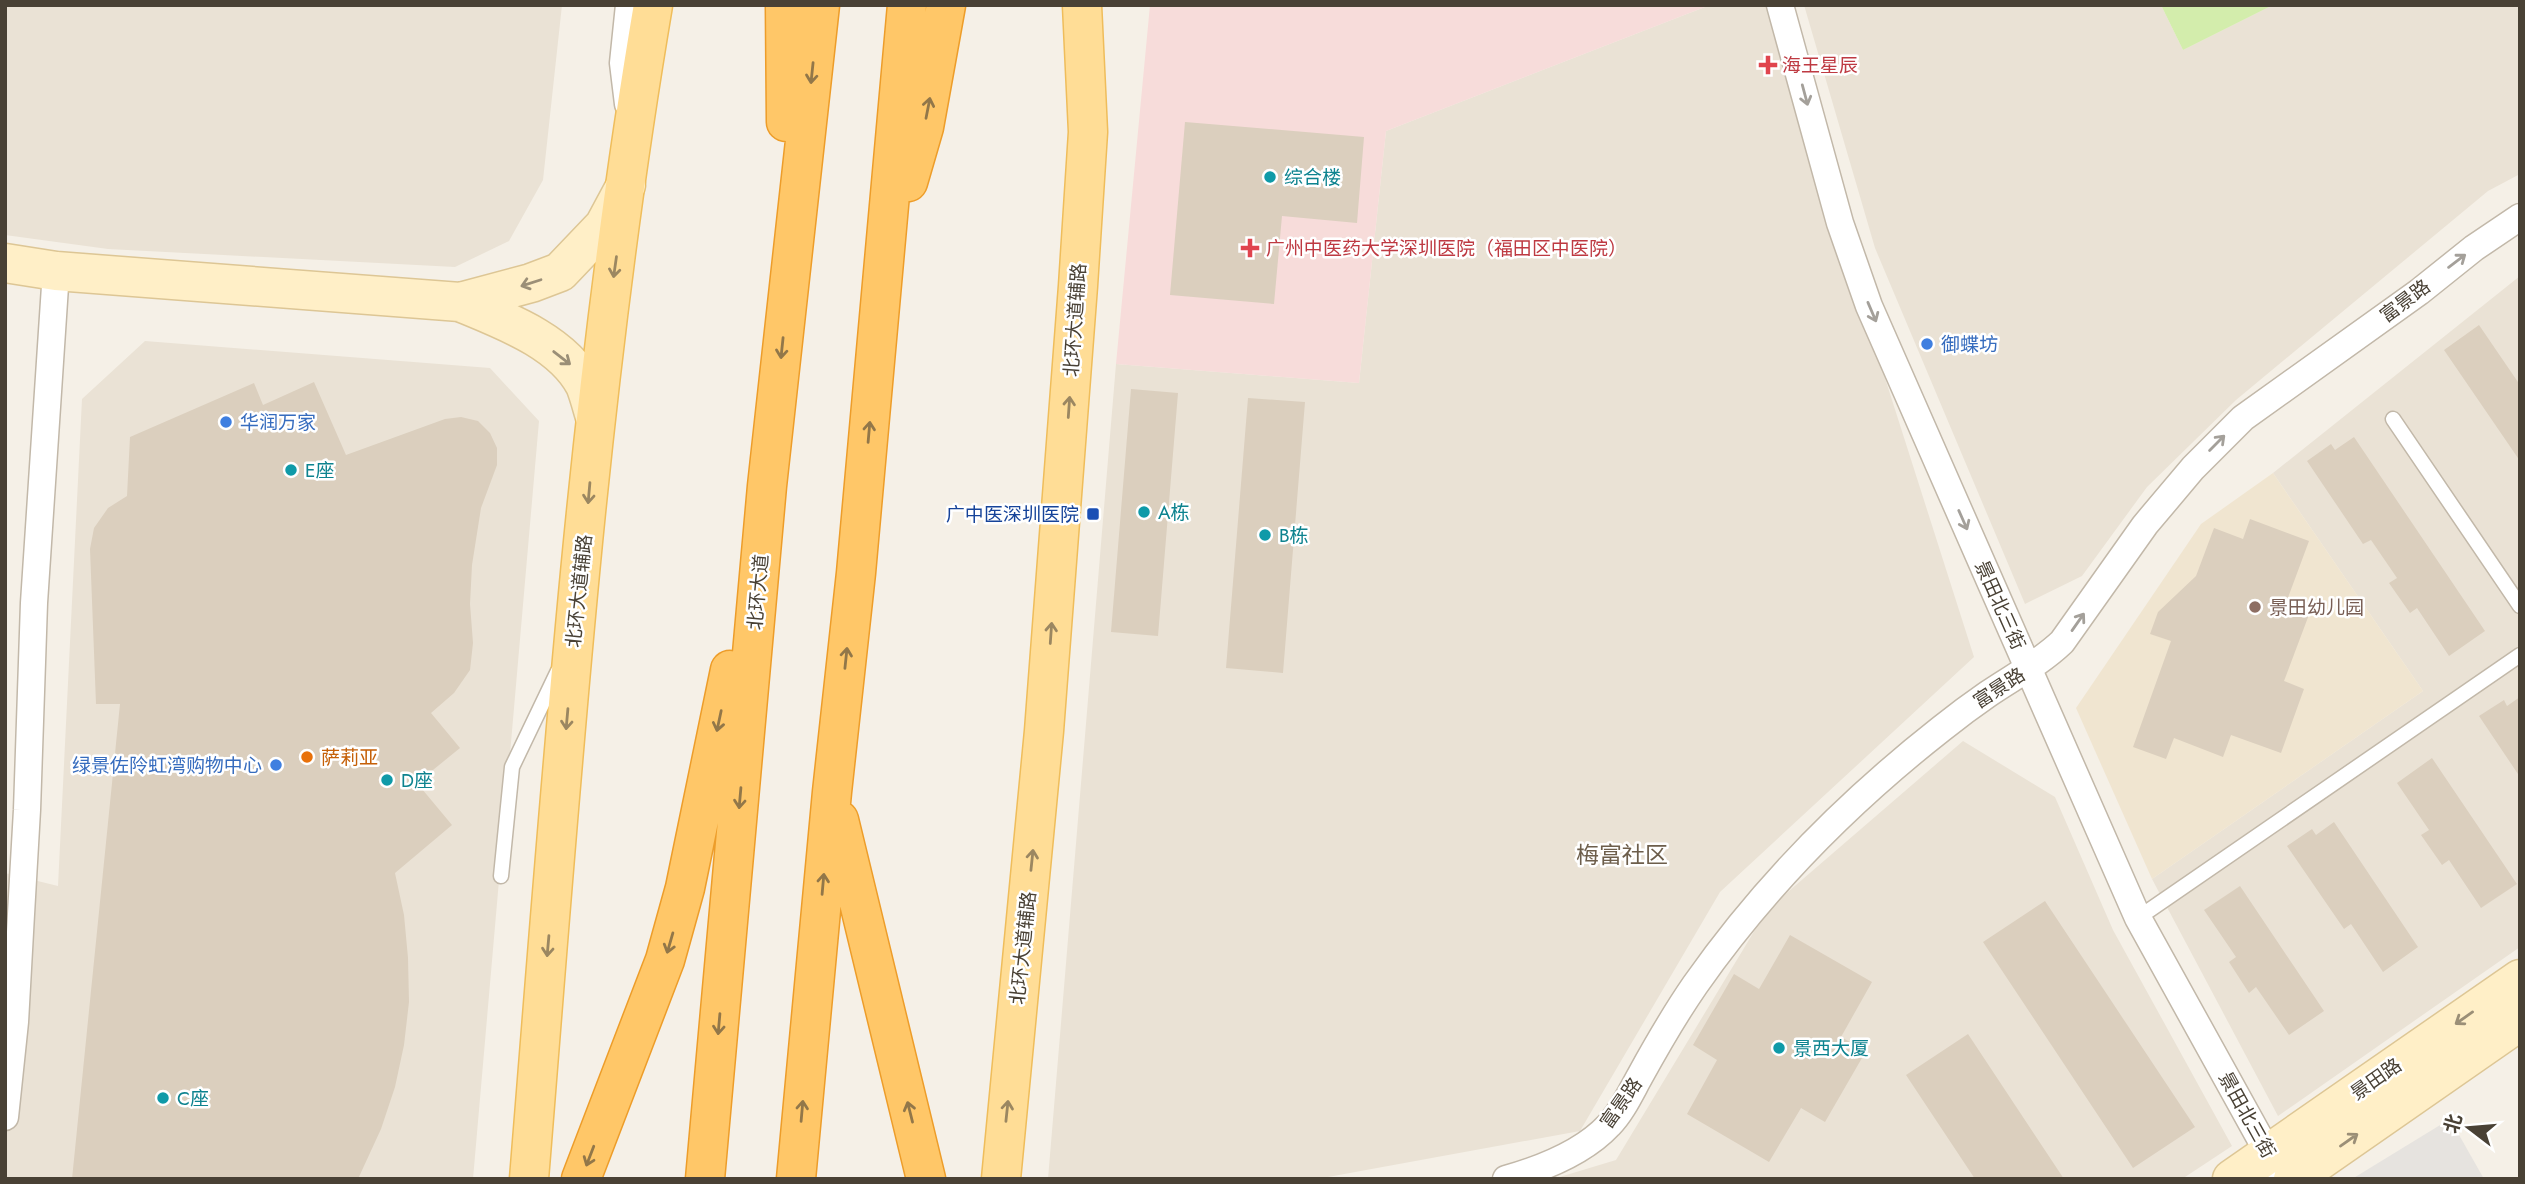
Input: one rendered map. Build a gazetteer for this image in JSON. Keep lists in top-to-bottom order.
{
  "streets": {
    "highway": ["北环大道"],
    "main road": ["北环大道辅路"],
    "street": ["富景路", "景田北三街", "景田路"]
  },
  "crossings": [
    ["富景路", "景田北三街"],
    ["景田北三街", "景田路"]
  ],
  "one_way": ["富景路", "景田北三街"],
  "districts": ["梅富社区"],
  "places": {
    "health": ["海王星辰", "广州中医药大学深圳医院（福田区中医院）"],
    "other": [
      "综合楼",
      "御蝶坊",
      "华润万家",
      "E座",
      "A栋",
      "B栋",
      "景田幼儿园",
      "萨莉亚",
      "绿景佐阾虹湾购物中心",
      "D座",
      "景西大厦",
      "C座"
    ],
    "transit": ["广中医深圳医院"]
  },
  "north": "left"
}
